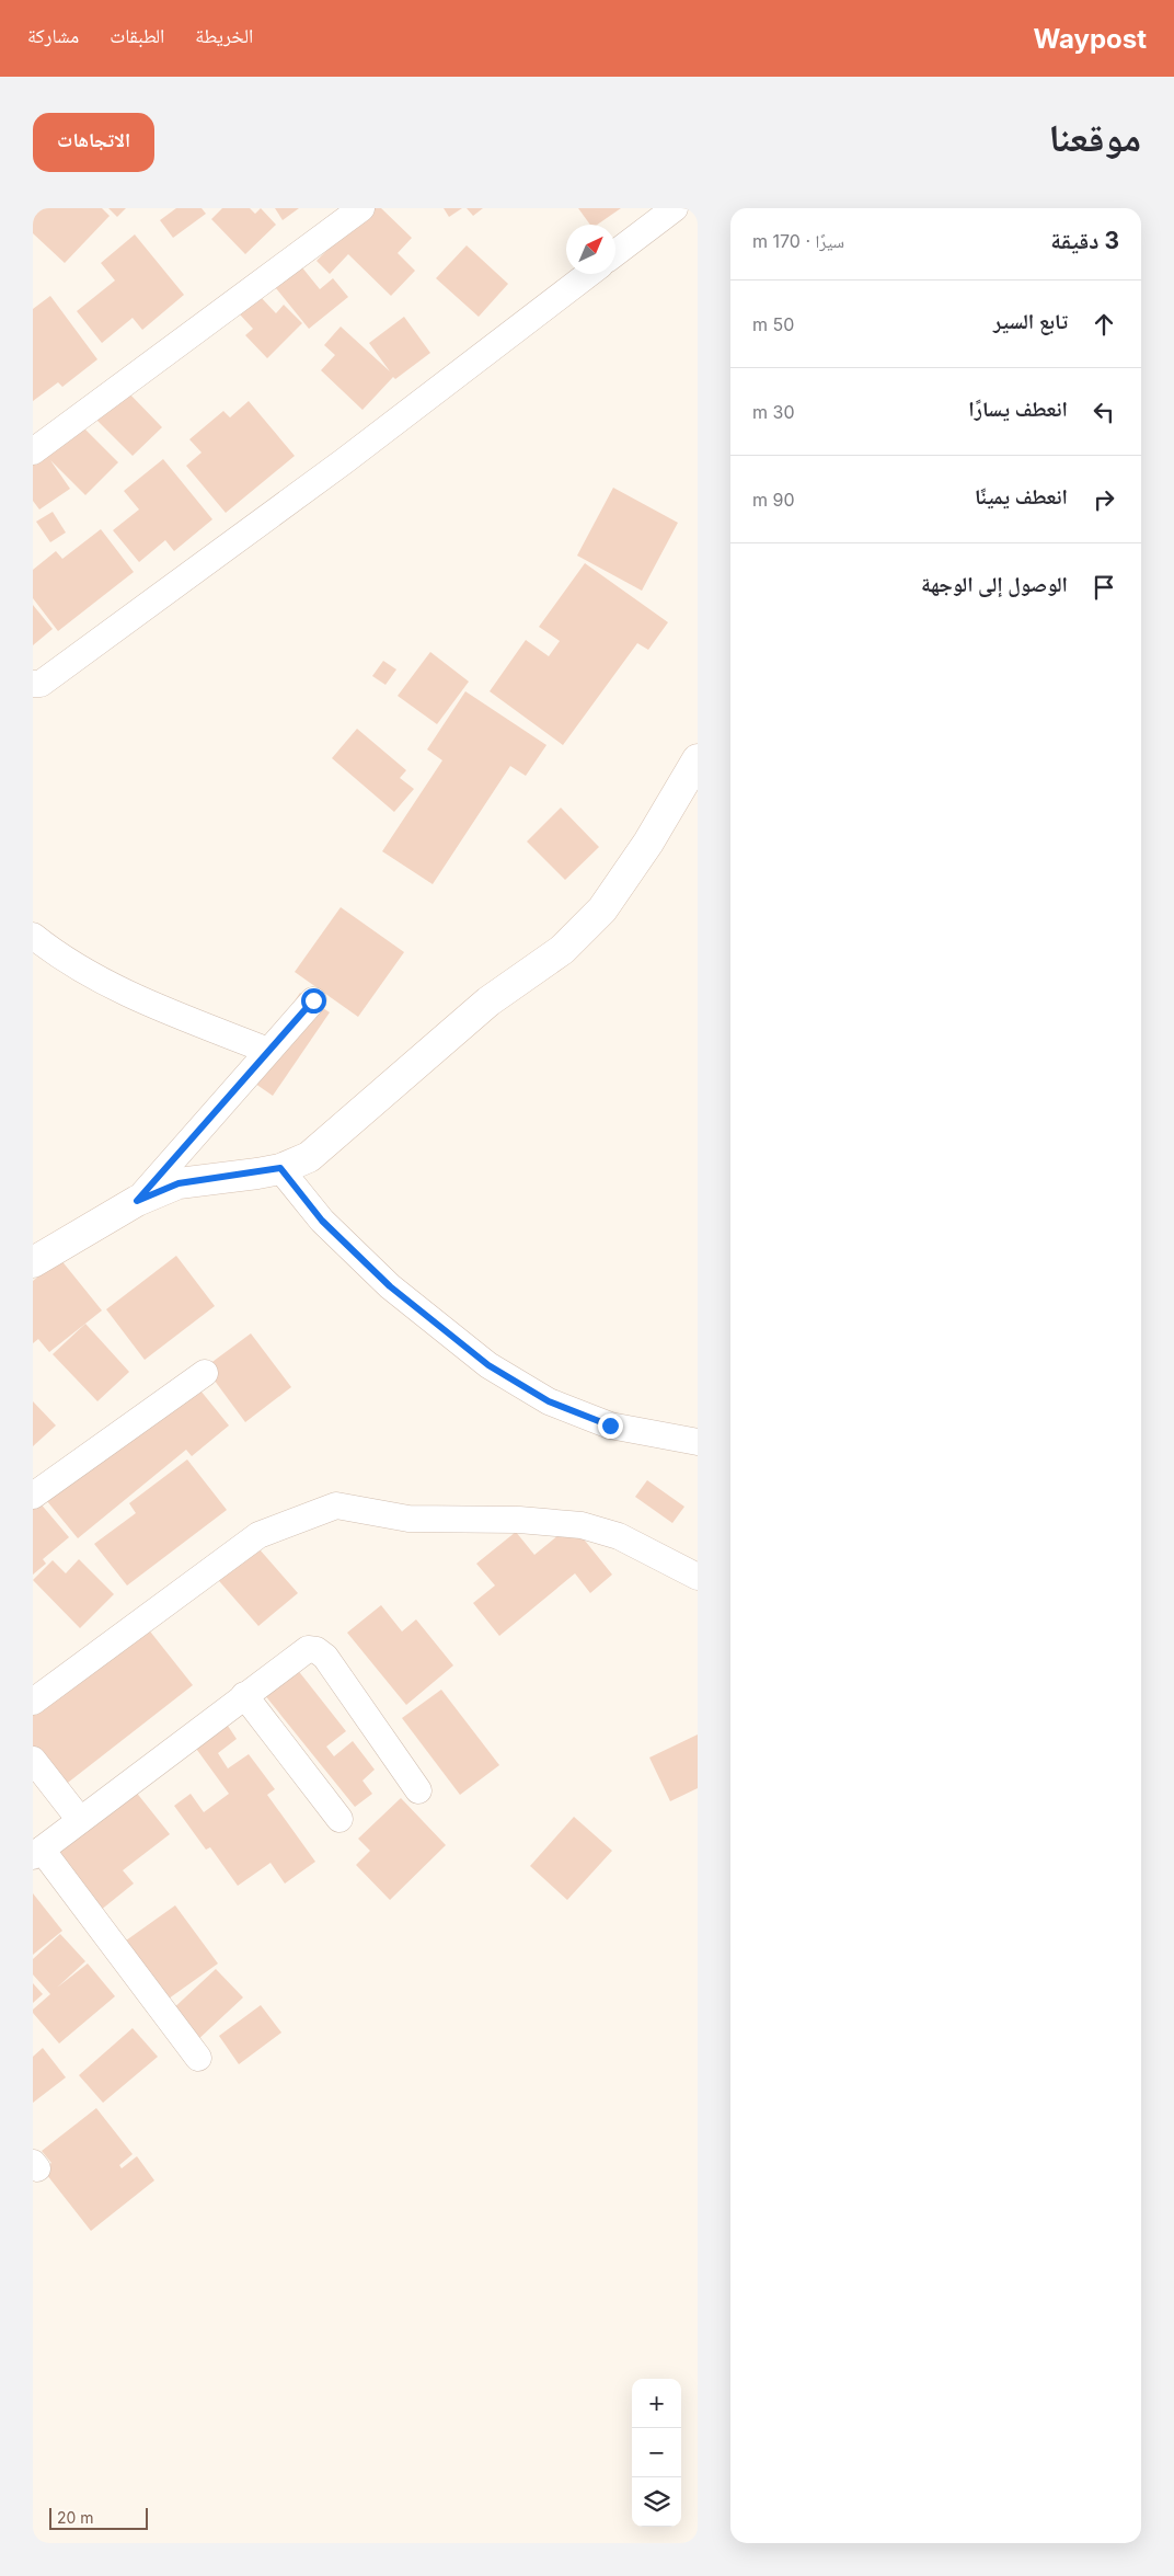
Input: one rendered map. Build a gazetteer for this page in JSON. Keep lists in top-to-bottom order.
{
  "scale_bar": "20 m",
  "north": "top right",
  "page": {
    "header": "Waypost",
    "nav": ["الخريطة", "الطبقات", "مشاركة"],
    "title": "موقعنا",
    "buttons": "الاتجاهات",
    "heading": ["3 دقيقة", "سيرًا · 170 m"],
    "list": [
      ["تابع السير", "50 m"],
      ["انعطف يسارًا", "30 m"],
      ["انعطف يمينًا", "90 m"],
      "الوصول إلى الوجهة"
    ],
    "map_buttons": ["+", "−"],
    "scale": "20 m"
  }
}
